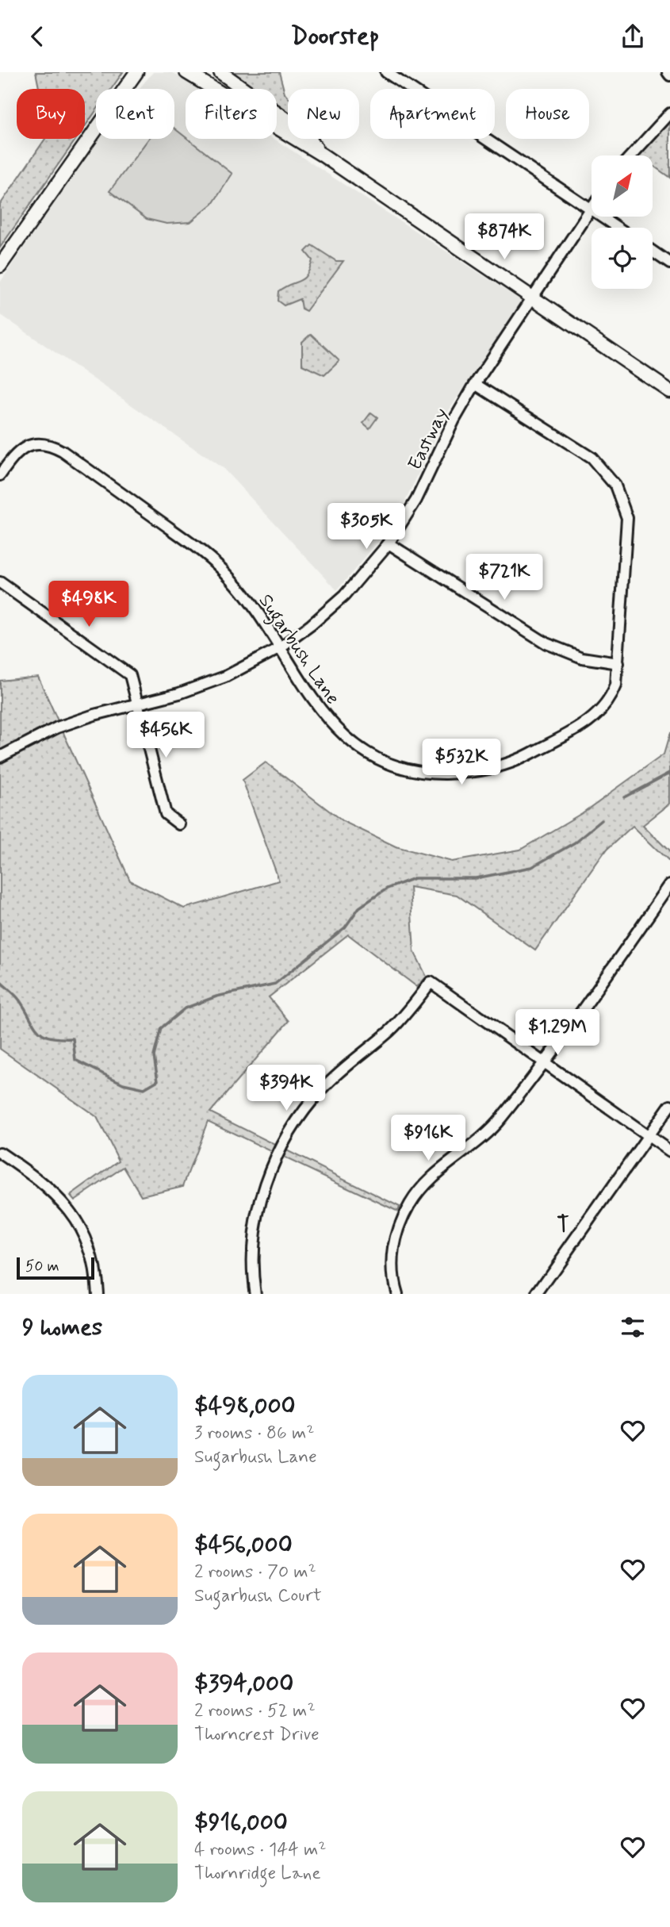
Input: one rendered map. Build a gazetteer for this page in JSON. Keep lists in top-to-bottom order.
{
  "streets": {
    "street": ["Eastway", "Sugarbush Lane"]
  },
  "crossings": [
    ["Eastway", "Sugarbush Lane"]
  ],
  "districts": ["T"],
  "scale_bar": "50 m",
  "north": "top right",
  "page": {
    "header": "Doorstep",
    "chip": [
      "Buy",
      "Rent",
      "Filters",
      "New",
      "Apartment",
      "House"
    ],
    "price": [
      "$874K",
      "$305K",
      "$721K",
      "$498K",
      "$456K",
      "$532K",
      "$1.29M",
      "$394K",
      "$916K"
    ],
    "scale": "50 m",
    "heading": "9 homes",
    "list": [
      {
        "name": "$498,000",
        "note": "3 rooms · 86 m² · Sugarbush Lane"
      },
      {
        "name": "$456,000",
        "note": "2 rooms · 70 m² · Sugarbush Court"
      },
      {
        "name": "$394,000",
        "note": "2 rooms · 52 m² · Thorncrest Drive"
      },
      {
        "name": "$916,000",
        "note": "4 rooms · 144 m² · Thornridge Lane"
      }
    ]
  }
}
